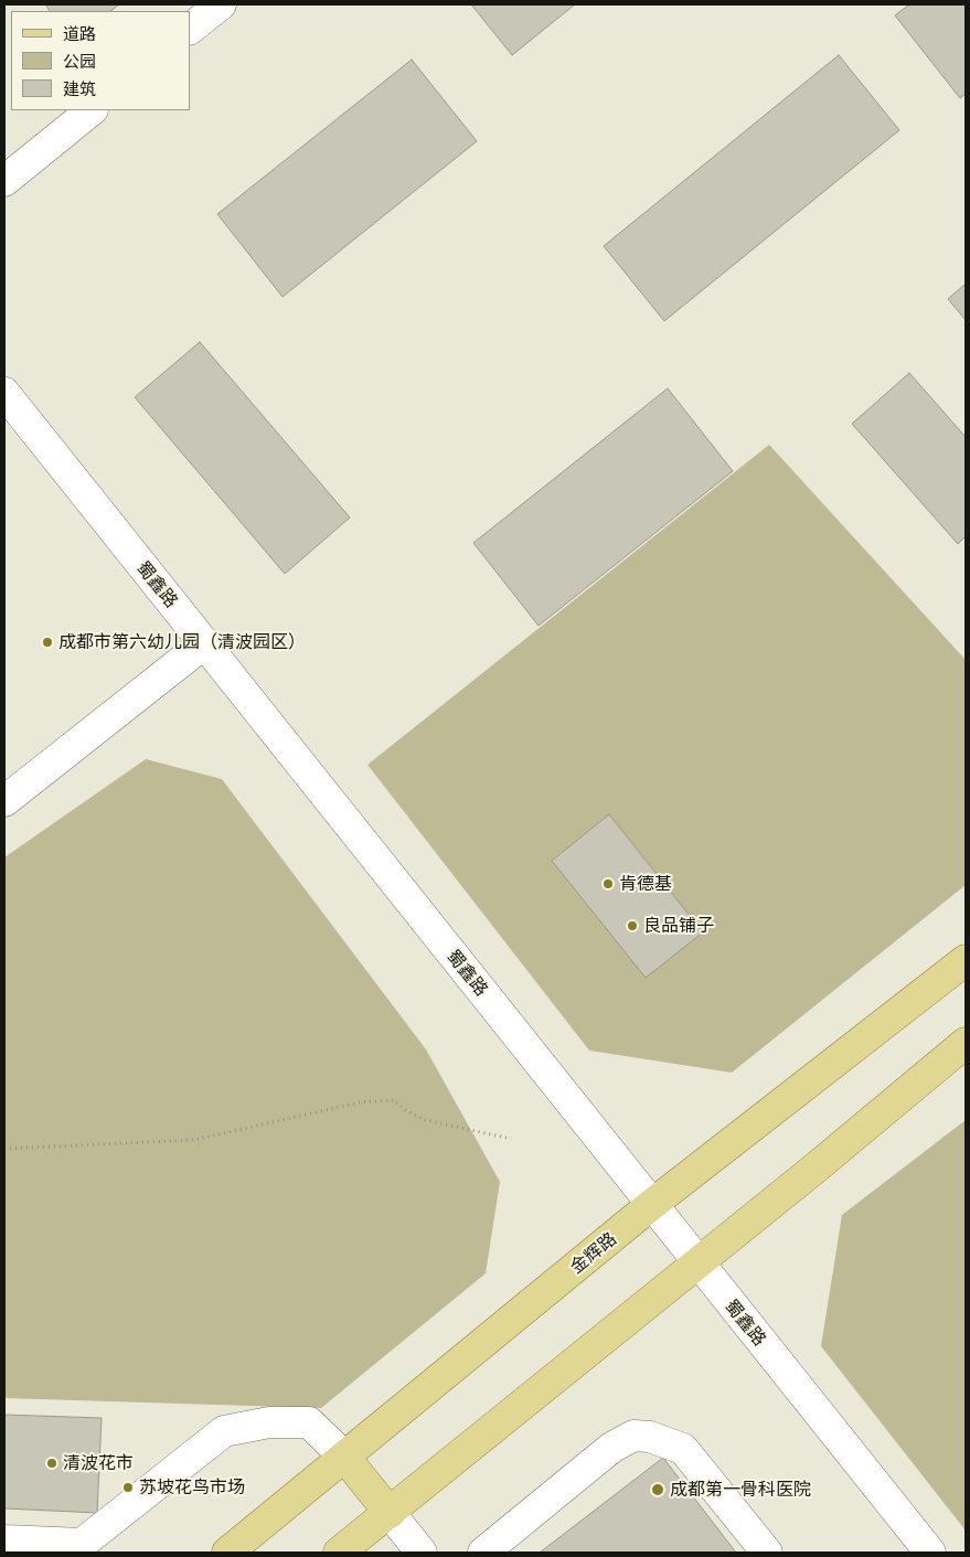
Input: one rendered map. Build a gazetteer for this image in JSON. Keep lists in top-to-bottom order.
{
  "streets": {
    "main road": ["金辉路"],
    "street": ["蜀鑫路"]
  },
  "crossings": [
    ["蜀鑫路", "金辉路"]
  ],
  "places": [
    "成都市第六幼儿园（清波园区）",
    "肯德基",
    "良品铺子",
    "清波花市",
    "苏坡花鸟市场",
    "成都第一骨科医院"
  ],
  "legend": ["道路", "公园", "建筑"]
}
